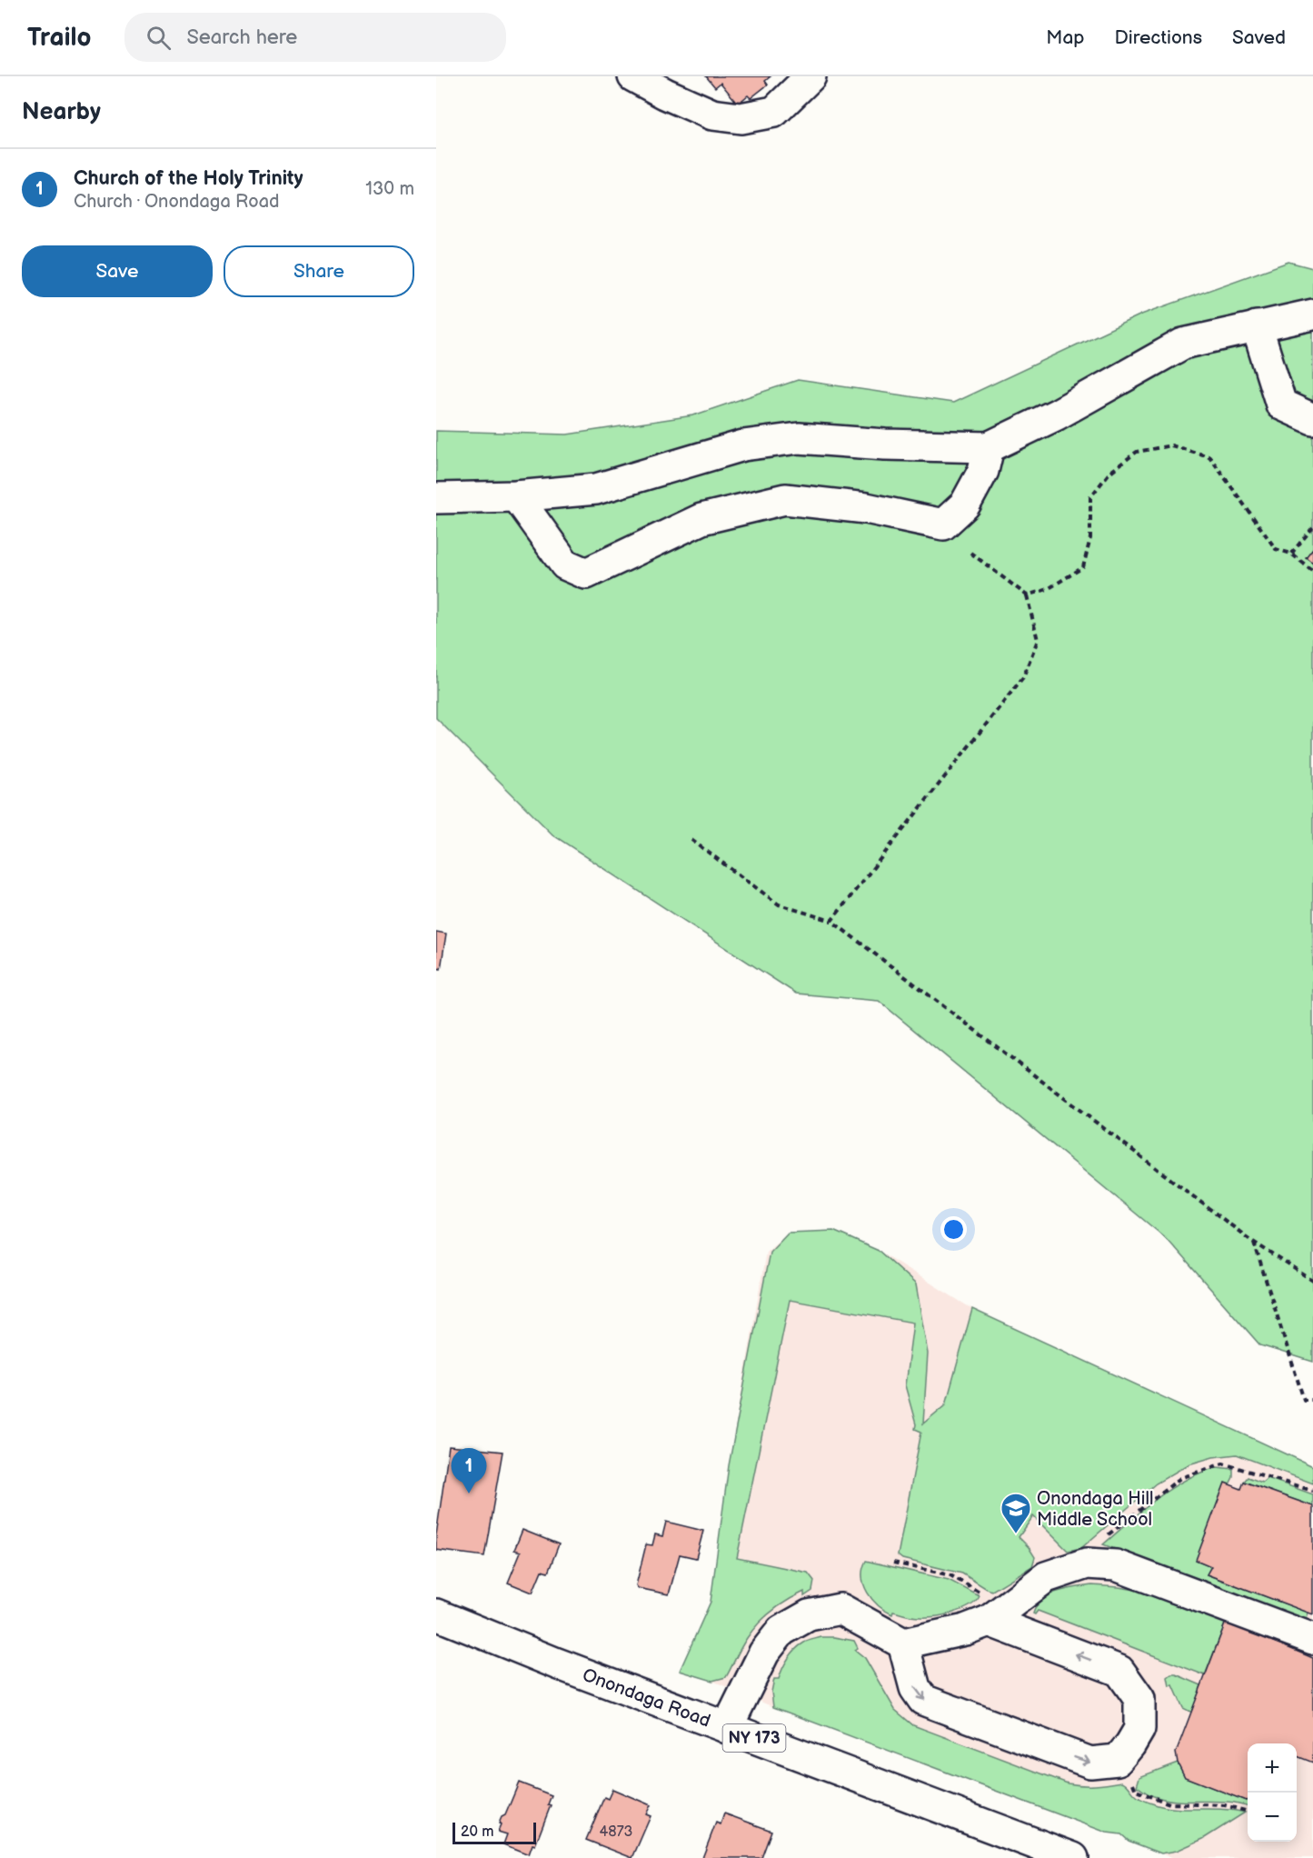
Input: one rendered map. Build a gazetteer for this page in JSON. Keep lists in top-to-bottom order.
{
  "streets": {
    "main road": ["Onondaga Road", "NY 173"]
  },
  "places": {
    "school or university": ["Onondaga Hill Middle School"]
  },
  "house_numbers": ["4873"],
  "scale_bar": "20 m",
  "page": {
    "header": "Trailo",
    "search": "Search here",
    "nav": ["Map", "Directions", "Saved"],
    "heading": "Nearby",
    "list": [
      {
        "mark": "1",
        "name": "Church of the Holy Trinity",
        "note": "Church · Onondaga Road",
        "value": "130 m"
      }
    ],
    "buttons": ["Save", "Share"],
    "pins": "1",
    "map_buttons": ["+", "−"],
    "scale": "20 m"
  }
}
